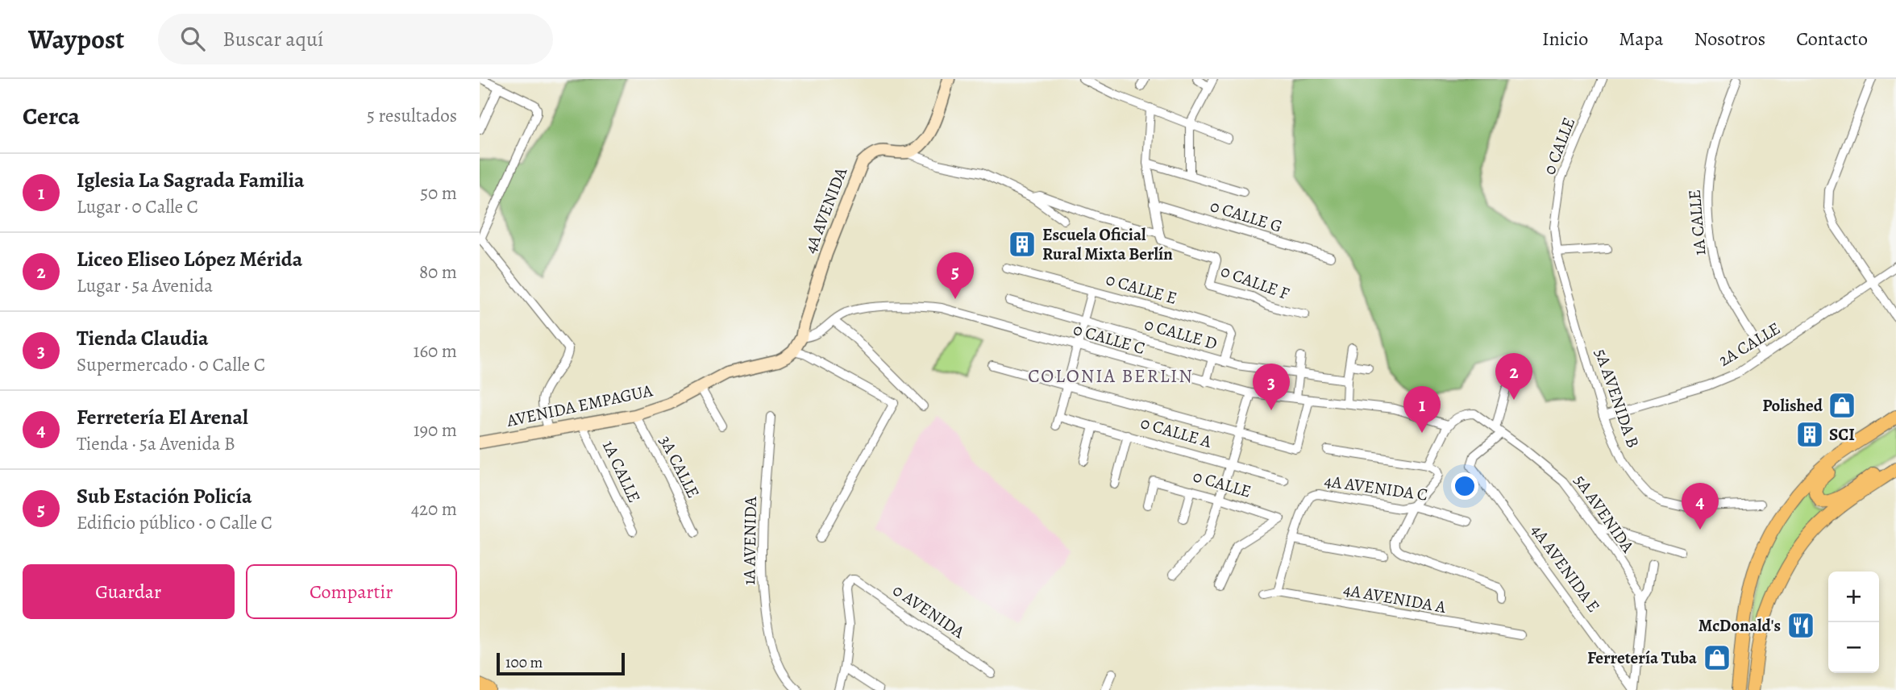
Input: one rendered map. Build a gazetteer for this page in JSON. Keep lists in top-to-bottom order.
{
  "streets": {
    "street": [
      "0 CALLE",
      "4A AVENIDA",
      "0 CALLE G",
      "1A CALLE",
      "0 CALLE F",
      "0 CALLE E",
      "0 CALLE D",
      "0 CALLE C",
      "2A CALLE",
      "5A AVENIDA B",
      "AVENIDA EMPAGUA",
      "0 CALLE A",
      "3A CALLE",
      "4A AVENIDA C",
      "5A AVENIDA",
      "1A AVENIDA",
      "4A AVENIDA E",
      "4A AVENIDA A",
      "0 AVENIDA"
    ]
  },
  "crossings": [
    ["0 CALLE", "5A AVENIDA B"],
    ["4A AVENIDA", "0 CALLE F"],
    ["4A AVENIDA", "0 CALLE C"],
    ["1A CALLE", "2A CALLE"],
    ["1A CALLE", "AVENIDA EMPAGUA"],
    ["0 CALLE E", "0 CALLE D"],
    ["0 CALLE C", "5A AVENIDA"],
    ["2A CALLE", "5A AVENIDA B"],
    ["AVENIDA EMPAGUA", "3A CALLE"],
    ["5A AVENIDA", "4A AVENIDA E"]
  ],
  "districts": ["COLONIA BERLIN"],
  "places": {
    "building": ["Escuela Oficial Rural Mixta Berlín", "SCI"],
    "shop": ["Polished", "Ferretería Tuba"],
    "restaurant": ["McDonald's"]
  },
  "scale_bar": "100 m",
  "page": {
    "header": "Waypost",
    "search": "Buscar aquí",
    "nav": [
      "Inicio",
      "Mapa",
      "Nosotros",
      "Contacto"
    ],
    "heading": ["Cerca", "5 resultados"],
    "list": [
      {
        "mark": "1",
        "name": "Iglesia La Sagrada Familia",
        "note": "Lugar · 0 Calle C",
        "value": "50 m"
      },
      {
        "mark": "2",
        "name": "Liceo Eliseo López Mérida",
        "note": "Lugar · 5a Avenida",
        "value": "80 m"
      },
      {
        "mark": "3",
        "name": "Tienda Claudia",
        "note": "Supermercado · 0 Calle C",
        "value": "160 m"
      },
      {
        "mark": "4",
        "name": "Ferretería El Arenal",
        "note": "Tienda · 5a Avenida B",
        "value": "190 m"
      },
      {
        "mark": "5",
        "name": "Sub Estación Policía",
        "note": "Edificio público · 0 Calle C",
        "value": "420 m"
      }
    ],
    "pins": [
      "5",
      "2",
      "3",
      "1",
      "4"
    ],
    "buttons": ["Guardar", "Compartir"],
    "map_buttons": ["+", "−"],
    "scale": "100 m"
  }
}
